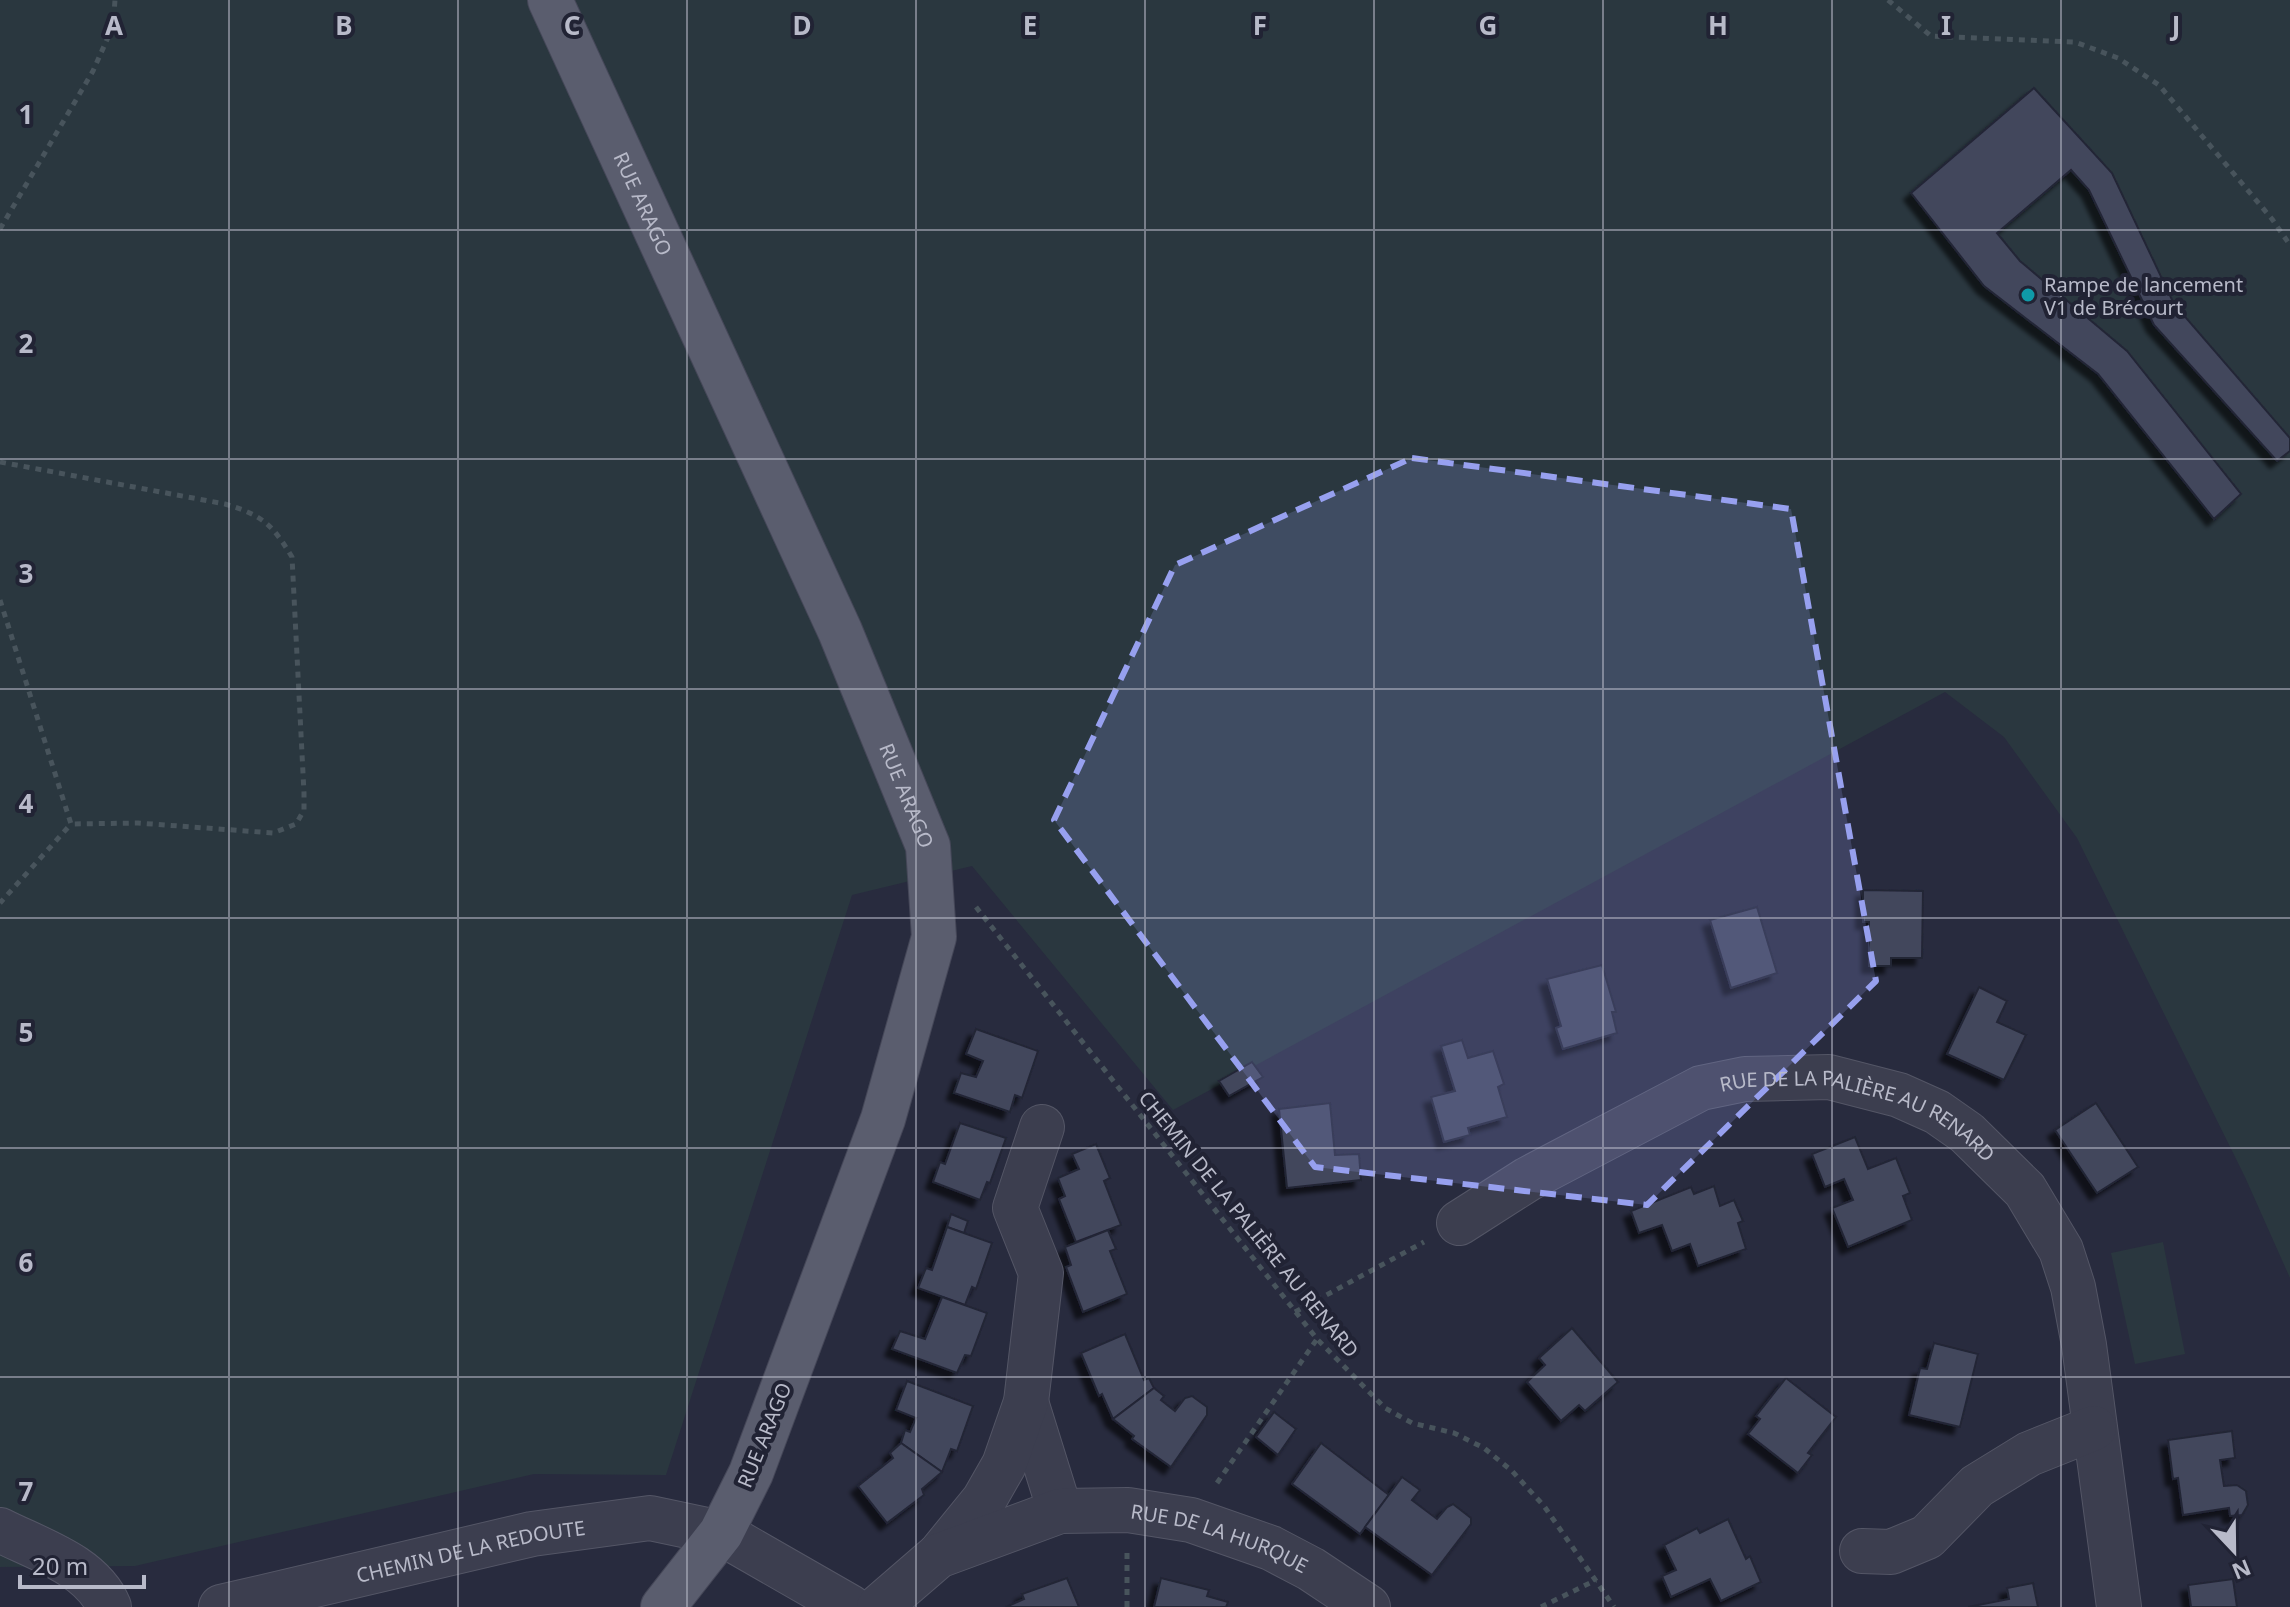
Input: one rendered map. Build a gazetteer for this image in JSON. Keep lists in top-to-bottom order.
{
  "streets": {
    "main road": ["RUE ARAGO"],
    "street": ["RUE DE LA PALIÈRE AU RENARD", "RUE DE LA HURQUE", "CHEMIN DE LA REDOUTE"],
    "path": ["CHEMIN DE LA PALIÈRE AU RENARD"]
  },
  "crossings": [
    ["RUE ARAGO", "CHEMIN DE LA REDOUTE"]
  ],
  "places": ["Rampe de lancement V1 de Brécourt"],
  "scale_bar": "20 m",
  "north": "bottom",
  "grid": {
    "columns": [
      "A",
      "B",
      "C",
      "D",
      "E",
      "F",
      "G",
      "H",
      "I",
      "J"
    ],
    "rows": [
      "1",
      "2",
      "3",
      "4",
      "5",
      "6",
      "7"
    ]
  }
}
